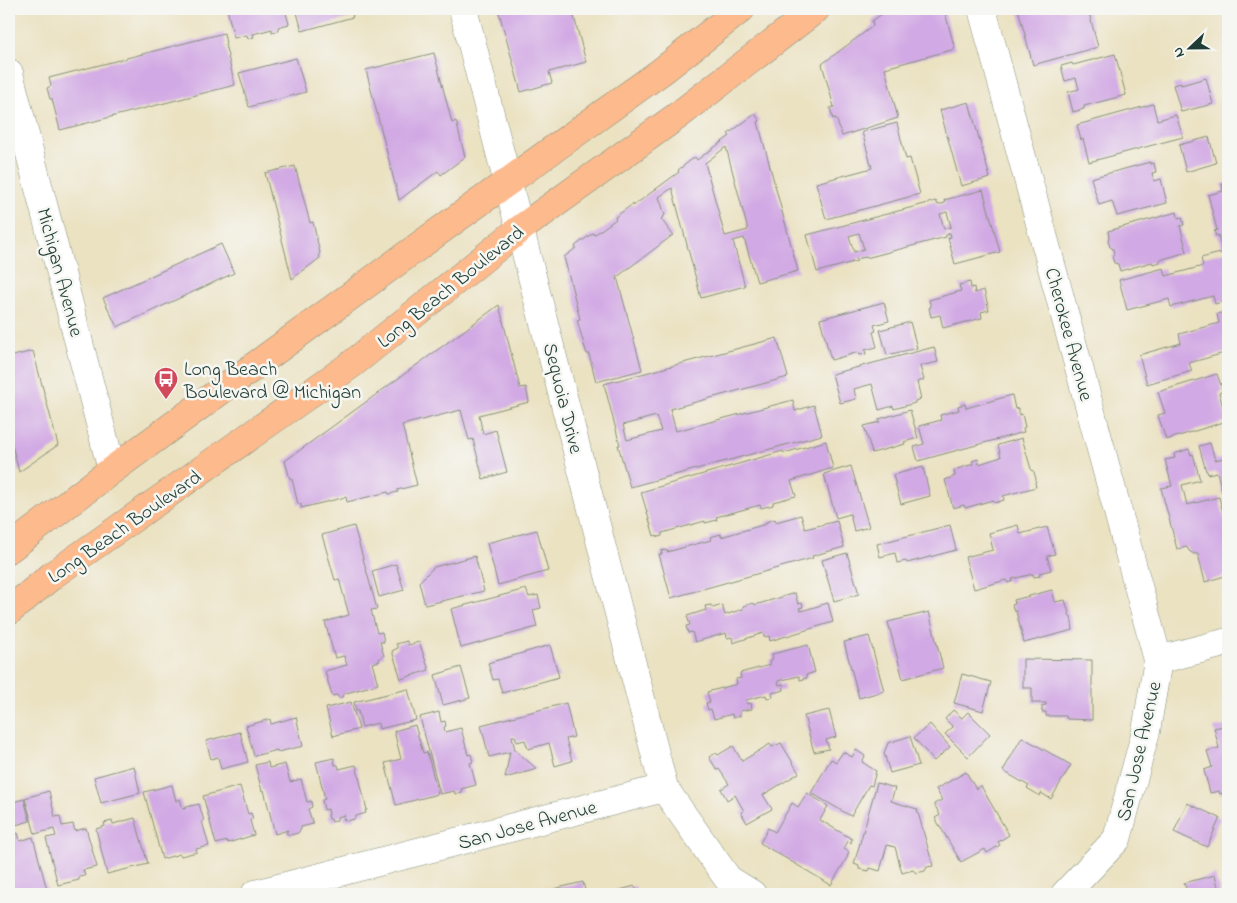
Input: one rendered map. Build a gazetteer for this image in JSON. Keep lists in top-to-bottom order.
{
  "streets": {
    "main road": ["Long Beach Boulevard"],
    "street": [
      "Michigan Avenue",
      "Cherokee Avenue",
      "Sequoia Drive",
      "San Jose Avenue"
    ]
  },
  "crossings": [
    ["Long Beach Boulevard", "Sequoia Drive"],
    ["Cherokee Avenue", "San Jose Avenue"],
    ["Sequoia Drive", "San Jose Avenue"]
  ],
  "places": {
    "bus stop": ["Long Beach Boulevard @ Michigan"]
  },
  "north": "left"
}
